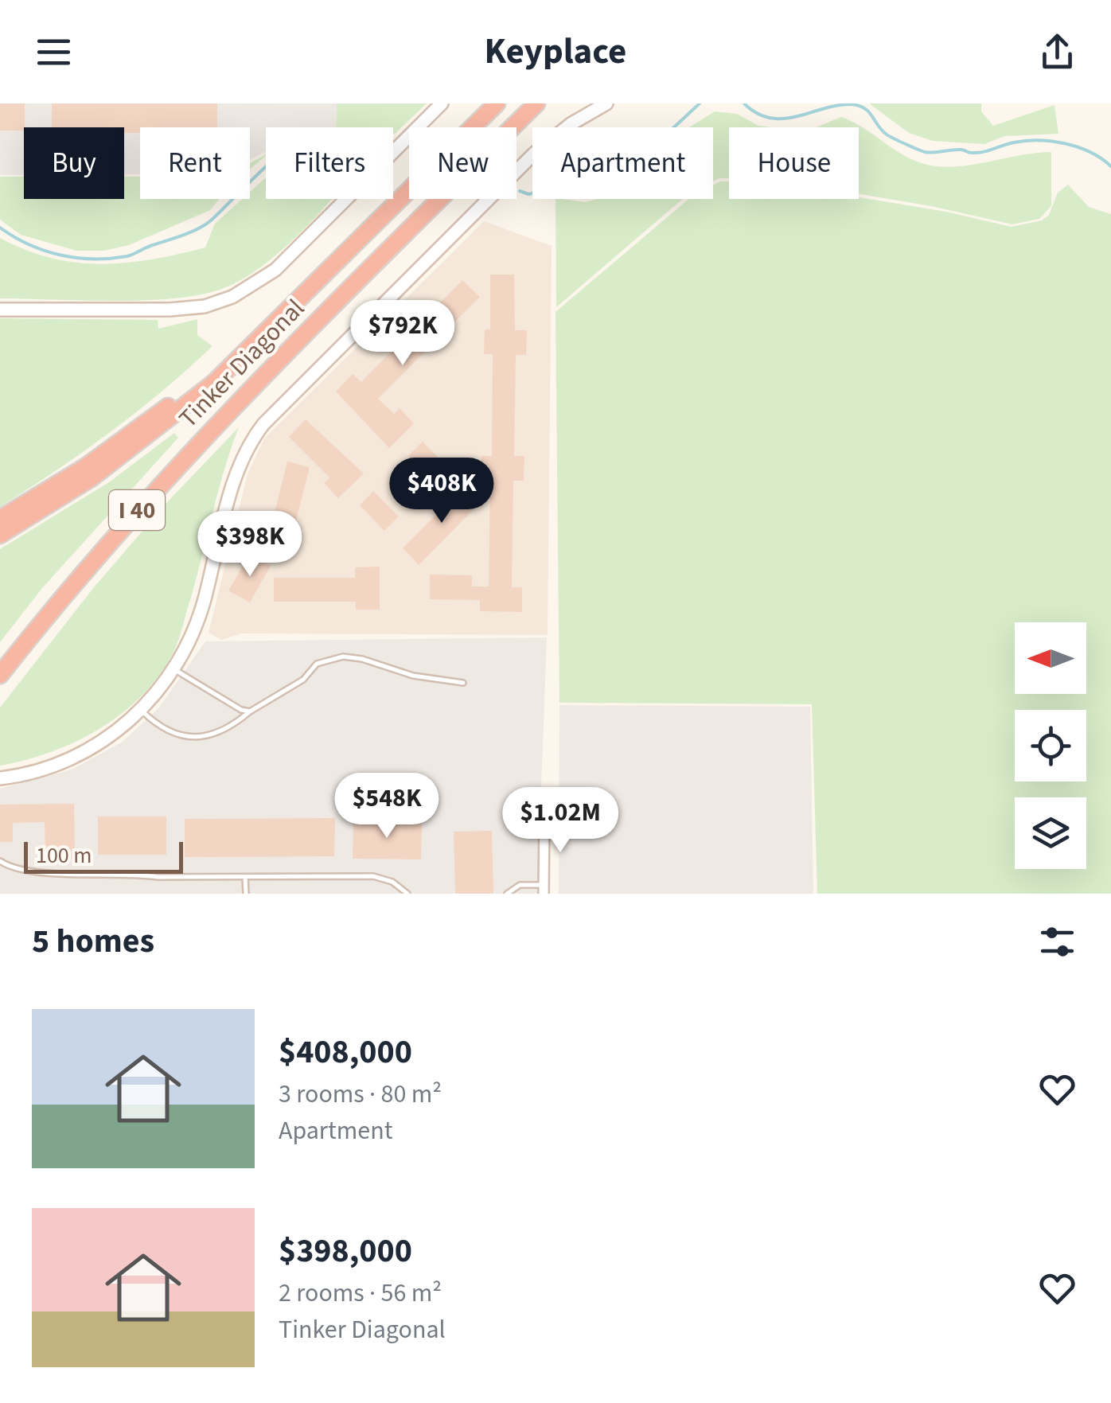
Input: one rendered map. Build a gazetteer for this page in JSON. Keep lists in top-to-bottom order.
{
  "streets": {
    "highway": ["Tinker Diagonal", "I 40"]
  },
  "scale_bar": "100 m",
  "north": "left",
  "page": {
    "header": "Keyplace",
    "chip": [
      "Buy",
      "Rent",
      "Filters",
      "New",
      "Apartment",
      "House"
    ],
    "price": [
      "$792K",
      "$408K",
      "$398K",
      "$548K",
      "$1.02M"
    ],
    "scale": "100 m",
    "heading": "5 homes",
    "list": [
      {
        "name": "$408,000",
        "note": "3 rooms · 80 m² · Apartment"
      },
      {
        "name": "$398,000",
        "note": "2 rooms · 56 m² · Tinker Diagonal"
      }
    ]
  }
}
